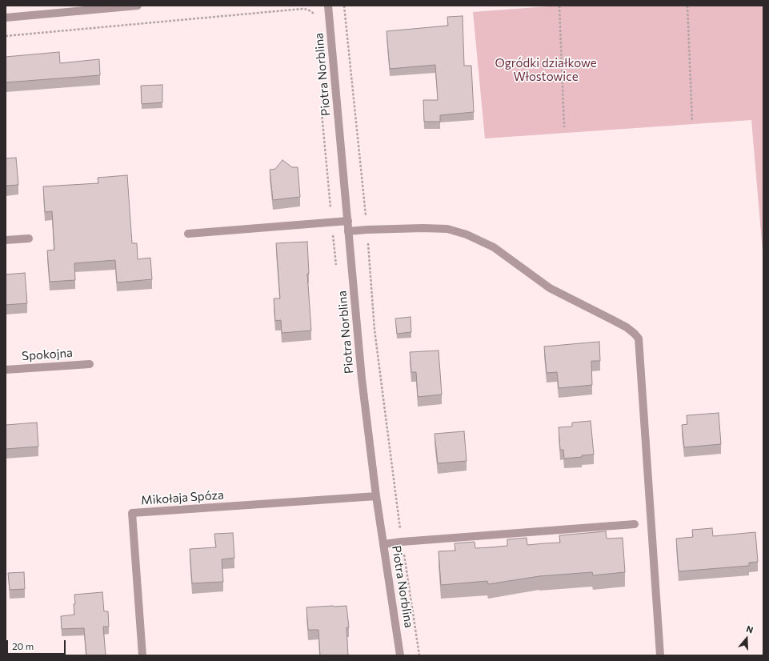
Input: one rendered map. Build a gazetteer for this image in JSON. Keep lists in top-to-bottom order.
{
  "streets": {
    "street": ["Piotra Norblina", "Spokojna", "Mikołaja Spóza"]
  },
  "crossings": [
    ["Piotra Norblina", "Mikołaja Spóza"]
  ],
  "parks": ["Ogródki działkowe Włostowice"],
  "scale_bar": "20 m",
  "north": "top"
}
